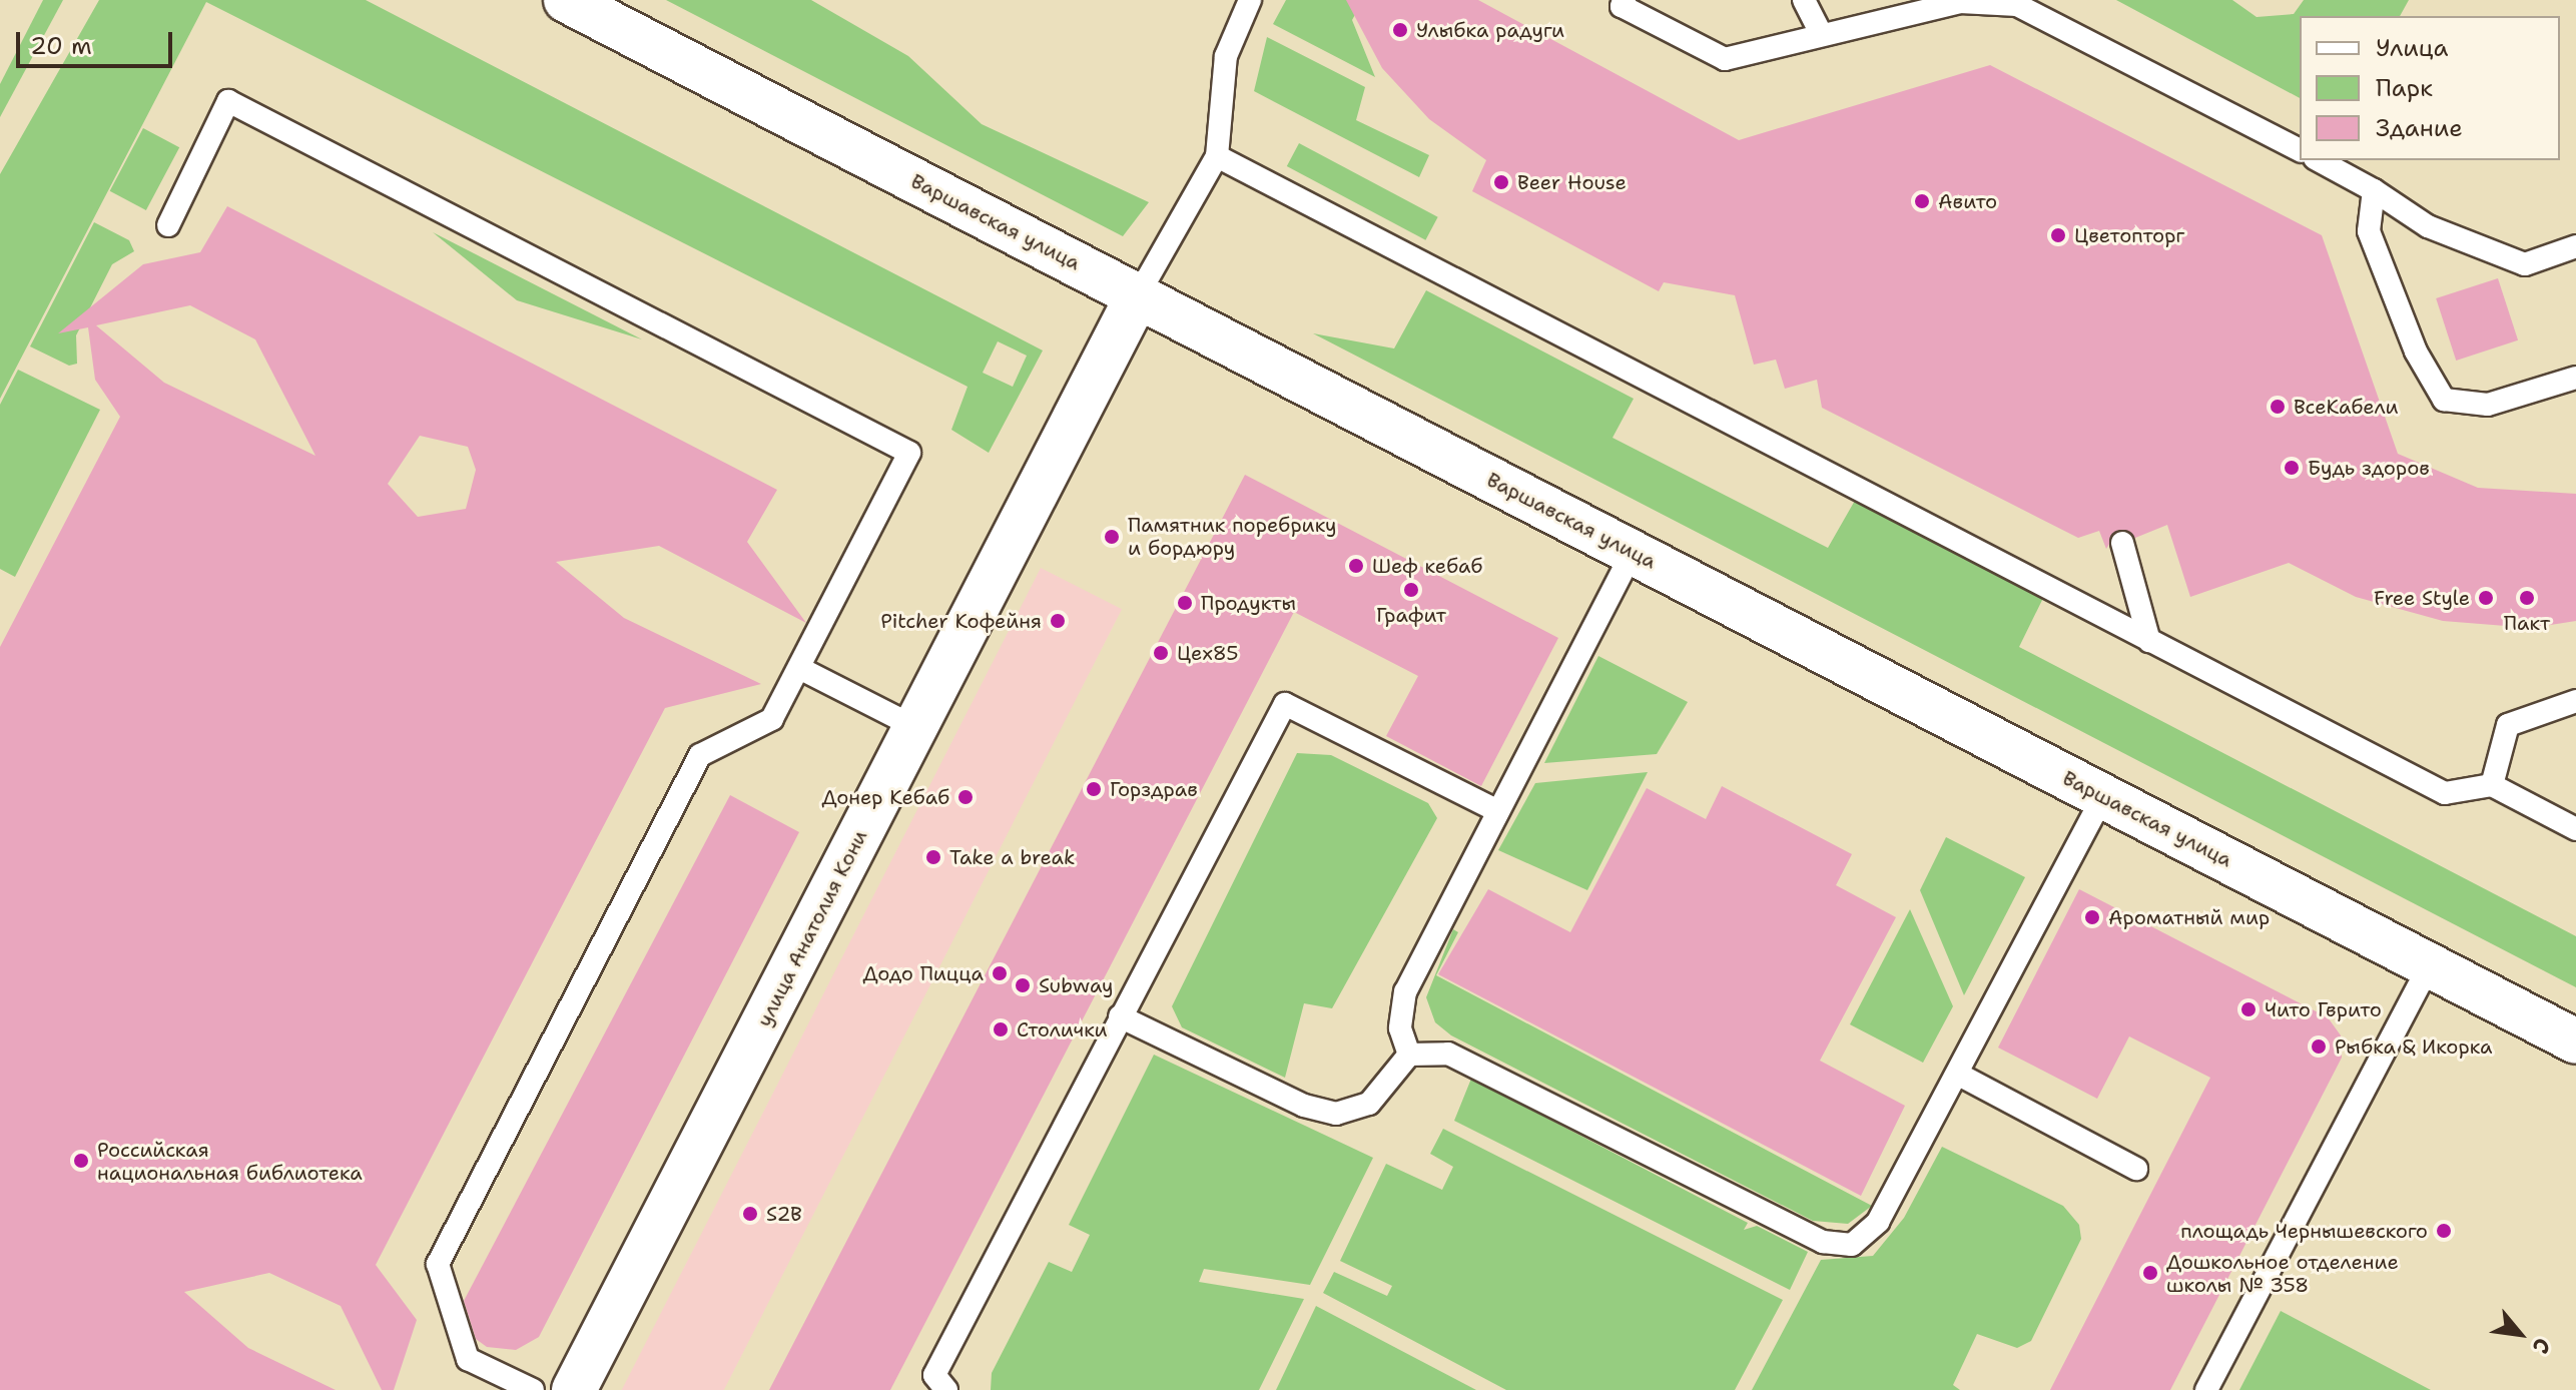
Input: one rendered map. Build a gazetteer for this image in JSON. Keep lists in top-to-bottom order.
{
  "streets": {
    "street": ["Варшавская улица", "улица Анатолия Кони"]
  },
  "crossings": [
    ["Варшавская улица", "улица Анатолия Кони"]
  ],
  "places": [
    "Улыбка радуги",
    "Beer House",
    "Авито",
    "Цветопторг",
    "ВсеКабели",
    "Будь здоров",
    "Памятник поребрику и бордюру",
    "Шеф кебаб",
    "Графит",
    "Free Style",
    "Пакт",
    "Продукты",
    "Pitcher Кофейня",
    "Цех85",
    "Горздрав",
    "Донер Кебаб",
    "Take a break",
    "Ароматный мир",
    "Додо Пицца",
    "Subway",
    "Чито Гврито",
    "Столички",
    "Рыбка & Икорка",
    "Российская национальная библиотека",
    "S2B",
    "площадь Чернышевского",
    "Дошкольное отделение школы № 358"
  ],
  "legend": ["Улица", "Парк", "Здание"],
  "scale_bar": "20 m",
  "north": "bottom right"
}
